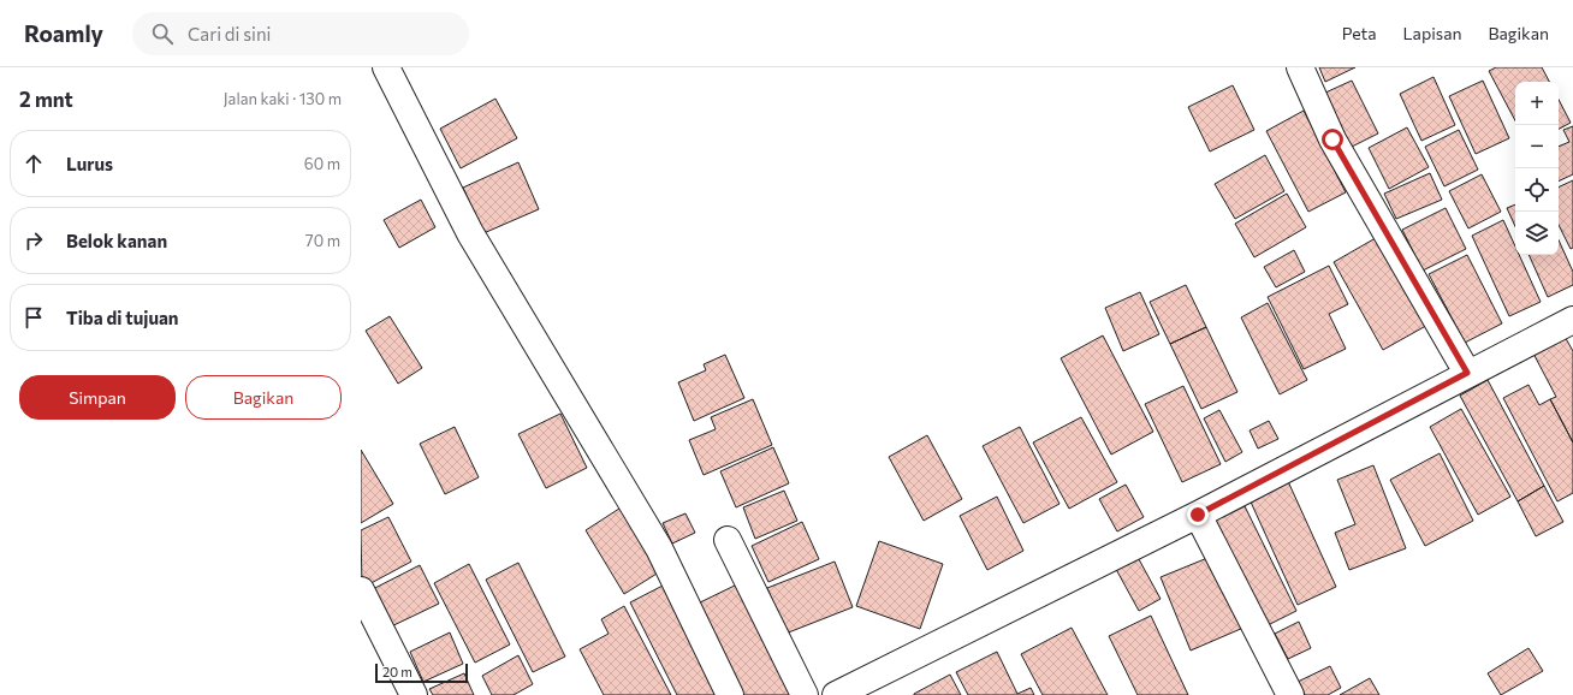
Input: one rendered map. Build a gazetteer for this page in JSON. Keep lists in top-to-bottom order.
{
  "scale_bar": "20 m",
  "page": {
    "header": "Roamly",
    "search": "Cari di sini",
    "nav": ["Peta", "Lapisan", "Bagikan"],
    "heading": ["2 mnt", "Jalan kaki · 130 m"],
    "map_buttons": ["+", "−"],
    "list": [
      ["Lurus", "60 m"],
      ["Belok kanan", "70 m"],
      "Tiba di tujuan"
    ],
    "buttons": ["Simpan", "Bagikan"],
    "scale": "20 m"
  }
}
